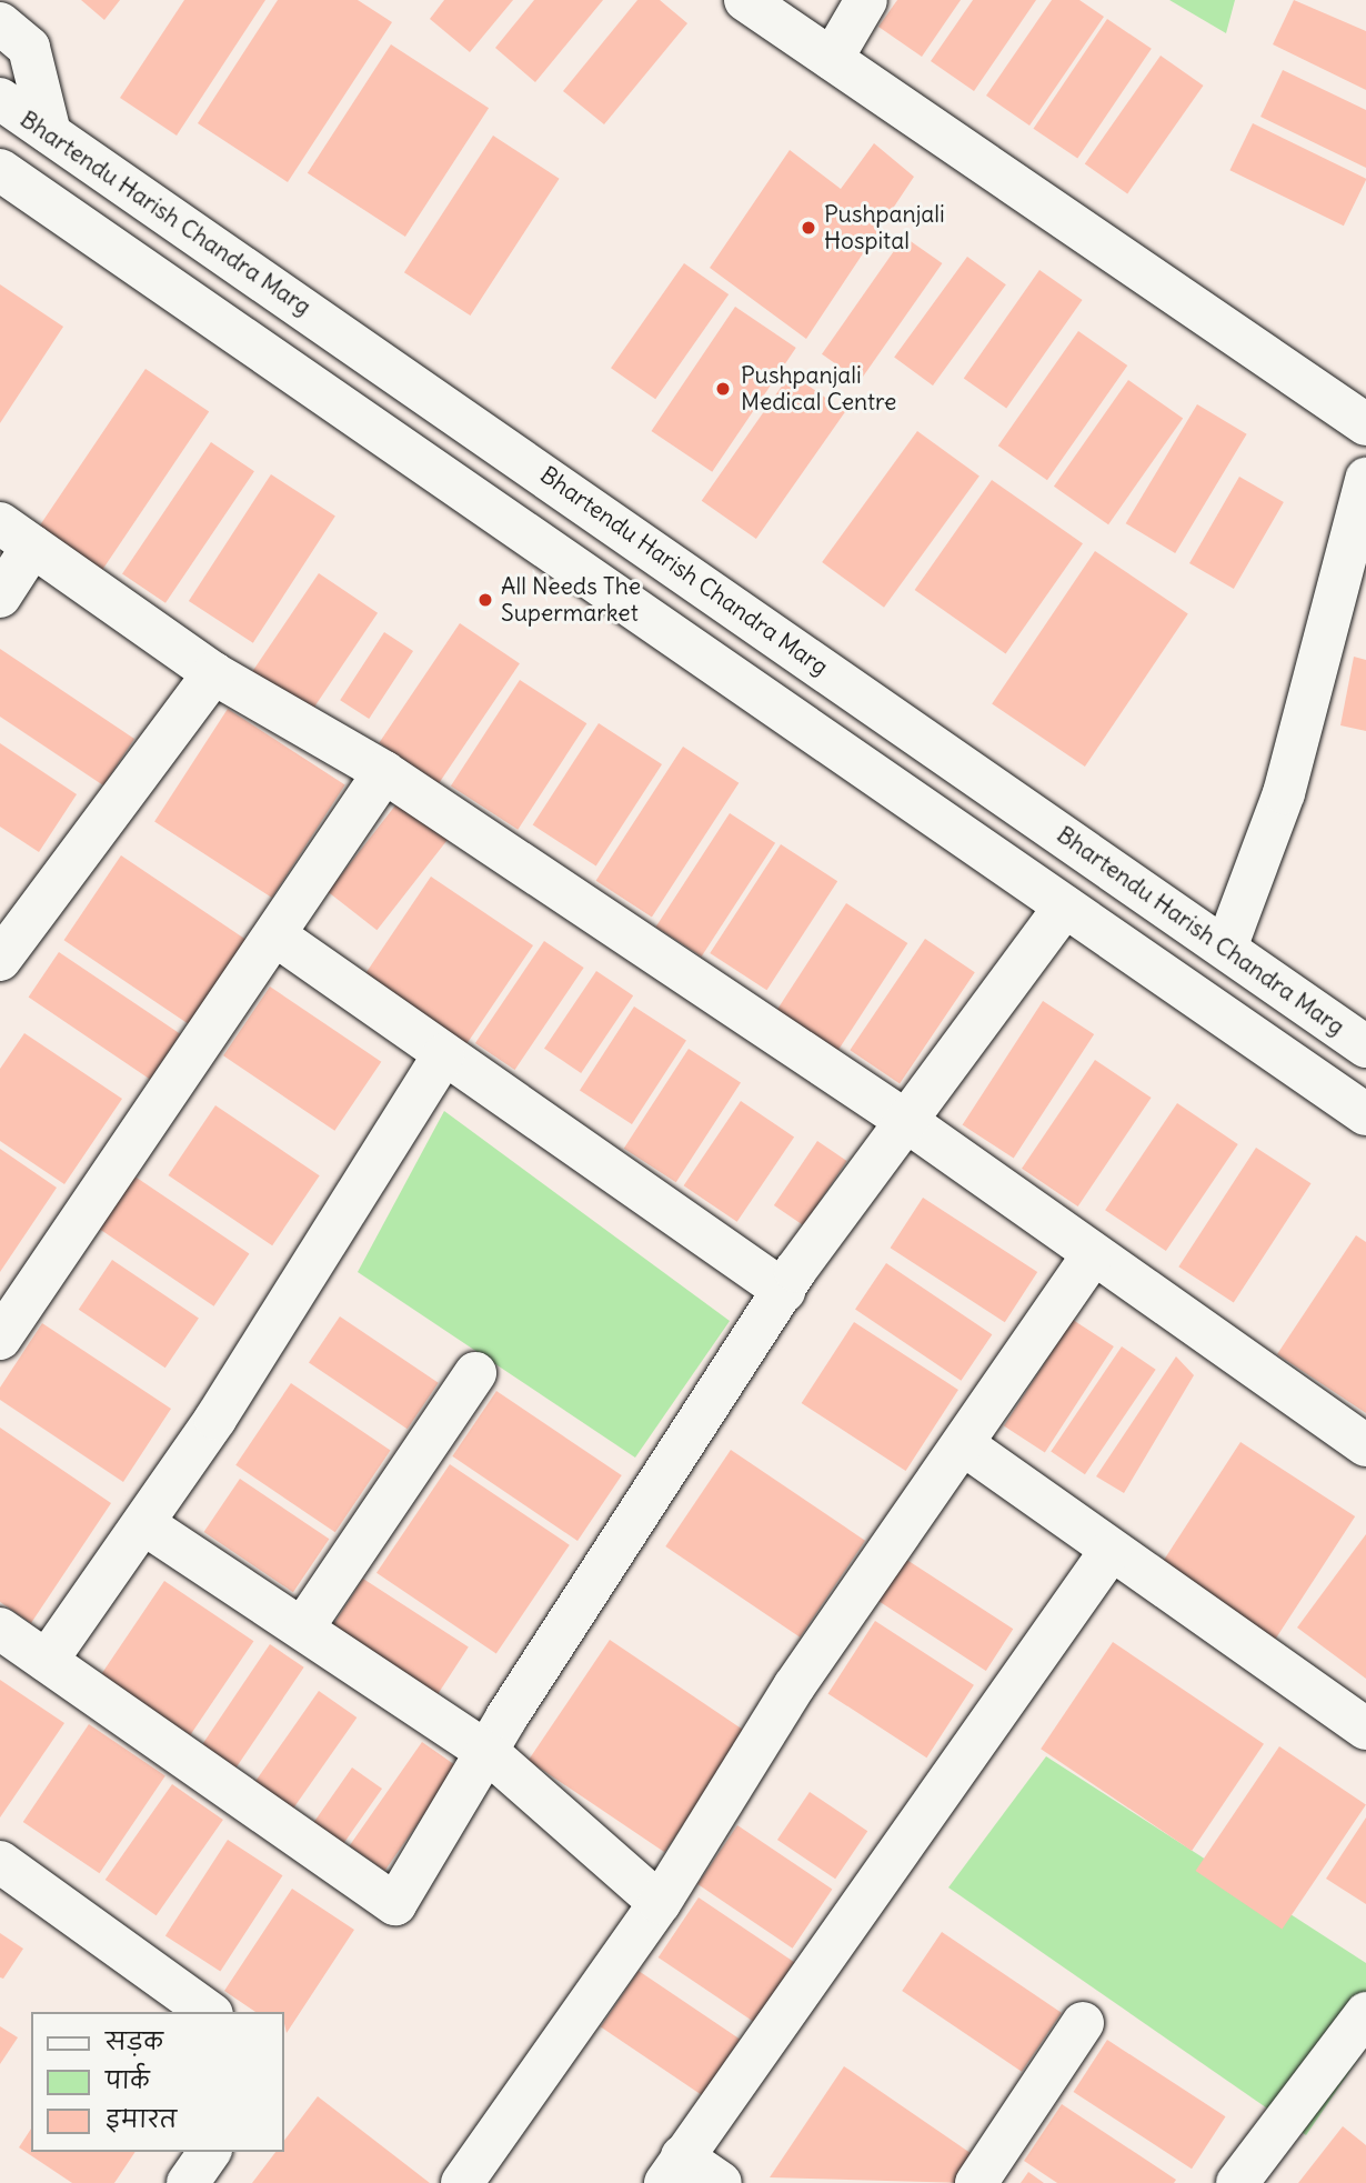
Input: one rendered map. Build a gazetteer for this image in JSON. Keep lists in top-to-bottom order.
{
  "streets": {
    "street": ["Bhartendu Harish Chandra Marg"]
  },
  "places": ["Pushpanjali Hospital", "Pushpanjali Medical Centre", "All Needs The Supermarket"],
  "legend": ["सड़क", "पार्क", "इमारत"]
}
